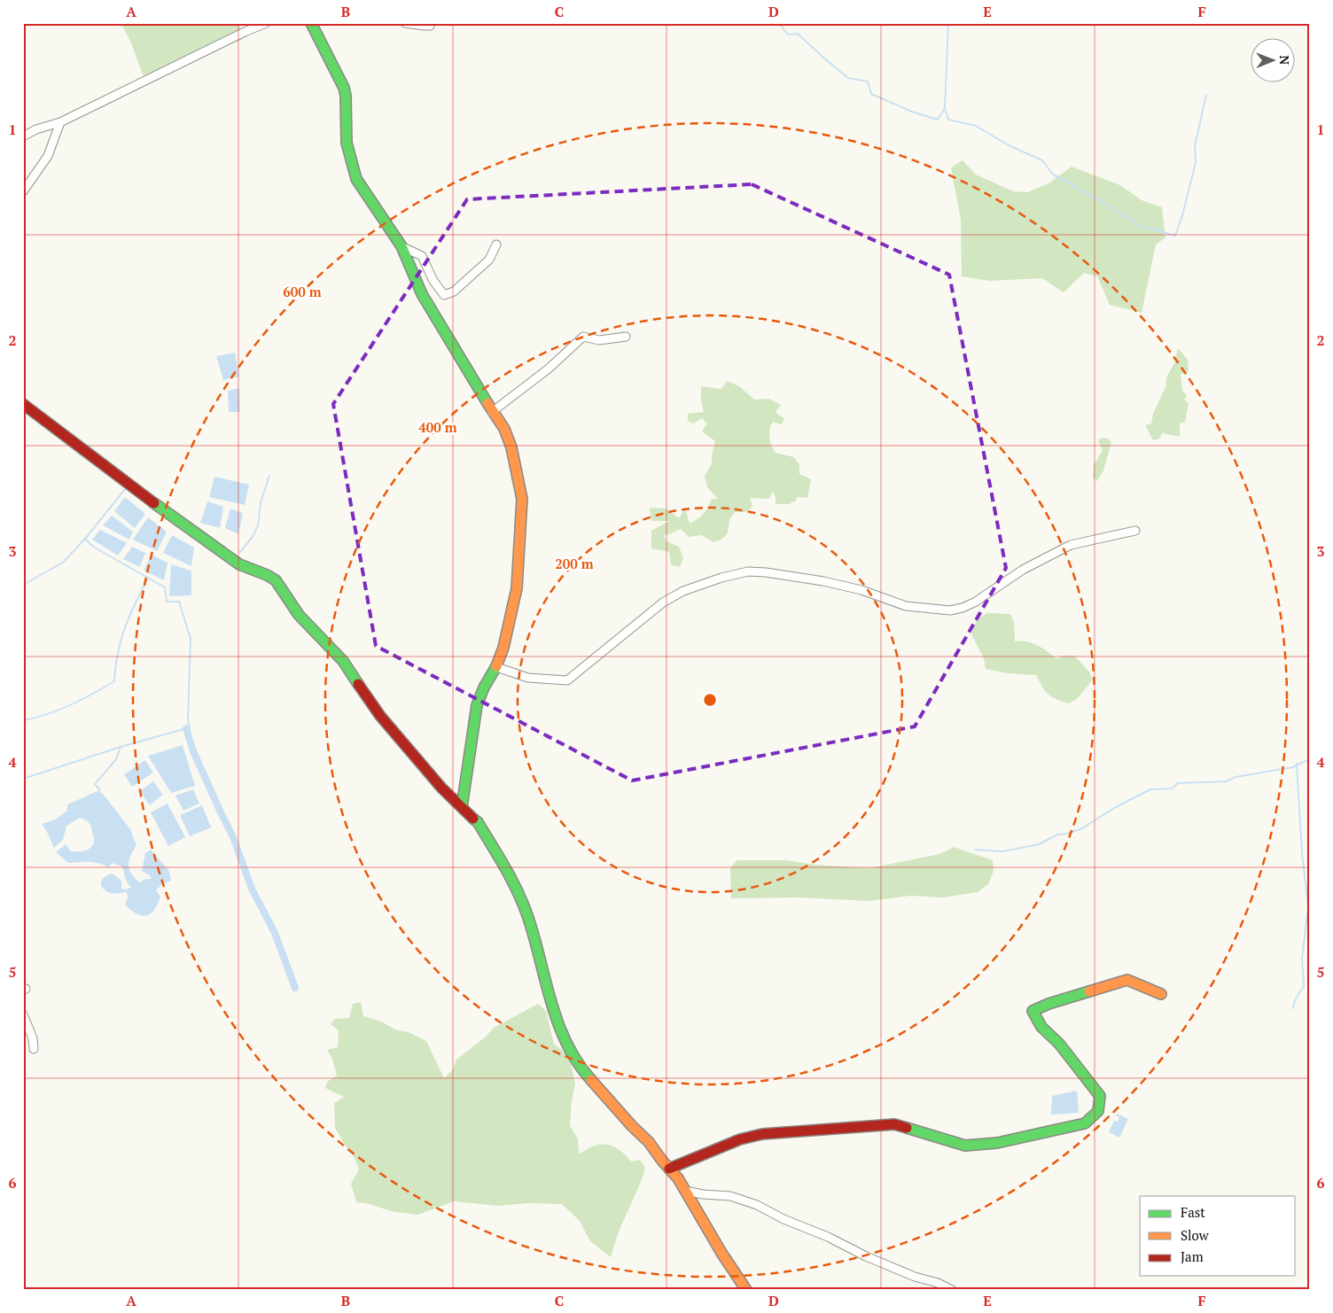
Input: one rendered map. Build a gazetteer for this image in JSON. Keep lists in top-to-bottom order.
{
  "legend": ["Fast", "Slow", "Jam"],
  "north": "right",
  "grid": {
    "columns": [
      "A",
      "B",
      "C",
      "D",
      "E",
      "F"
    ],
    "rows": [
      "1",
      "2",
      "3",
      "4",
      "5",
      "6"
    ]
  },
  "rings": ["600 m", "400 m", "200 m"]
}
